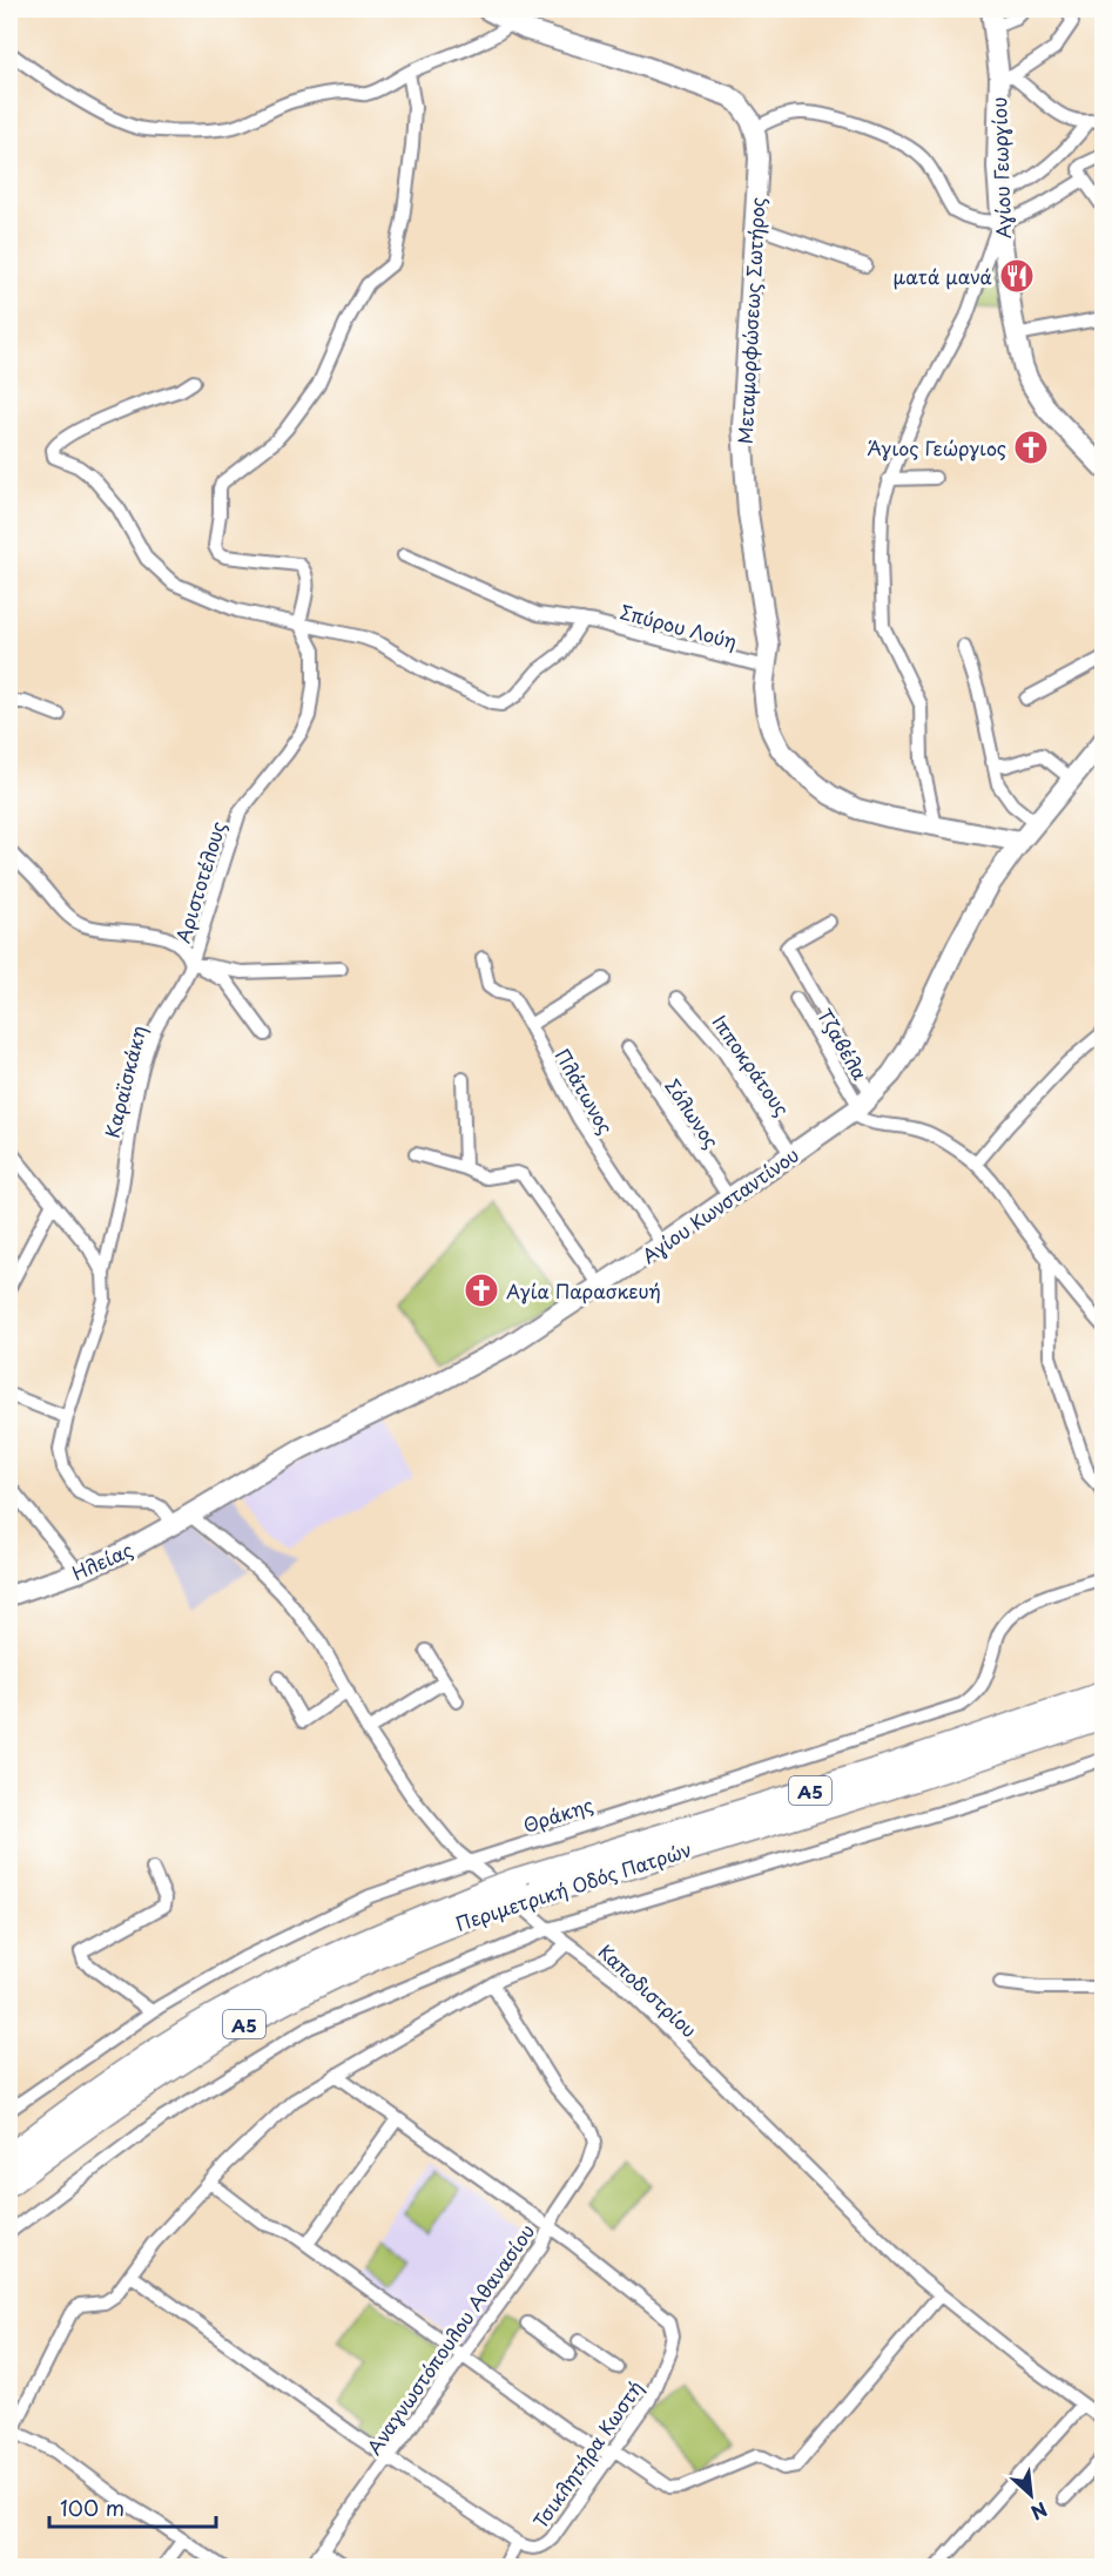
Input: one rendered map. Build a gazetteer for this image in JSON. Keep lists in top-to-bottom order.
{
  "streets": {
    "highway": ["Α5", "Περιμετρική Οδός Πατρών"],
    "street": [
      "Αγίου Γεωργίου",
      "Μεταμορφώσεως Σωτήρος",
      "Σπύρου Λούη",
      "Αριστοτέλους",
      "Τζαβέλα",
      "Ιπποκράτους",
      "Καραϊσκάκη",
      "Πλάτωνος",
      "Σόλωνος",
      "Αγίου Κωνσταντίνου",
      "Ηλείας",
      "Θράκης",
      "Καποδιστρίου",
      "Αναγνωστόπουλου Αθανασίου",
      "Τσικλητήρα Κωστή"
    ]
  },
  "crossings": [
    ["Μεταμορφώσεως Σωτήρος", "Σπύρου Λούη"],
    ["Μεταμορφώσεως Σωτήρος", "Αγίου Κωνσταντίνου"],
    ["Αριστοτέλους", "Καραϊσκάκη"],
    ["Τζαβέλα", "Αγίου Κωνσταντίνου"],
    ["Ιπποκράτους", "Αγίου Κωνσταντίνου"],
    ["Καραϊσκάκη", "Καποδιστρίου"],
    ["Πλάτωνος", "Αγίου Κωνσταντίνου"],
    ["Σόλωνος", "Αγίου Κωνσταντίνου"],
    ["Αγίου Κωνσταντίνου", "Ηλείας"],
    ["Αγίου Κωνσταντίνου", "Καποδιστρίου"],
    ["Ηλείας", "Καποδιστρίου"],
    ["Θράκης", "Καποδιστρίου"],
    ["Αναγνωστόπουλου Αθανασίου", "Τσικλητήρα Κωστή"]
  ],
  "places": {
    "restaurant": ["ματά μανά"],
    "church": ["Άγιος Γεώργιος", "Αγία Παρασκευή"]
  },
  "scale_bar": "100 m",
  "north": "bottom right"
}
